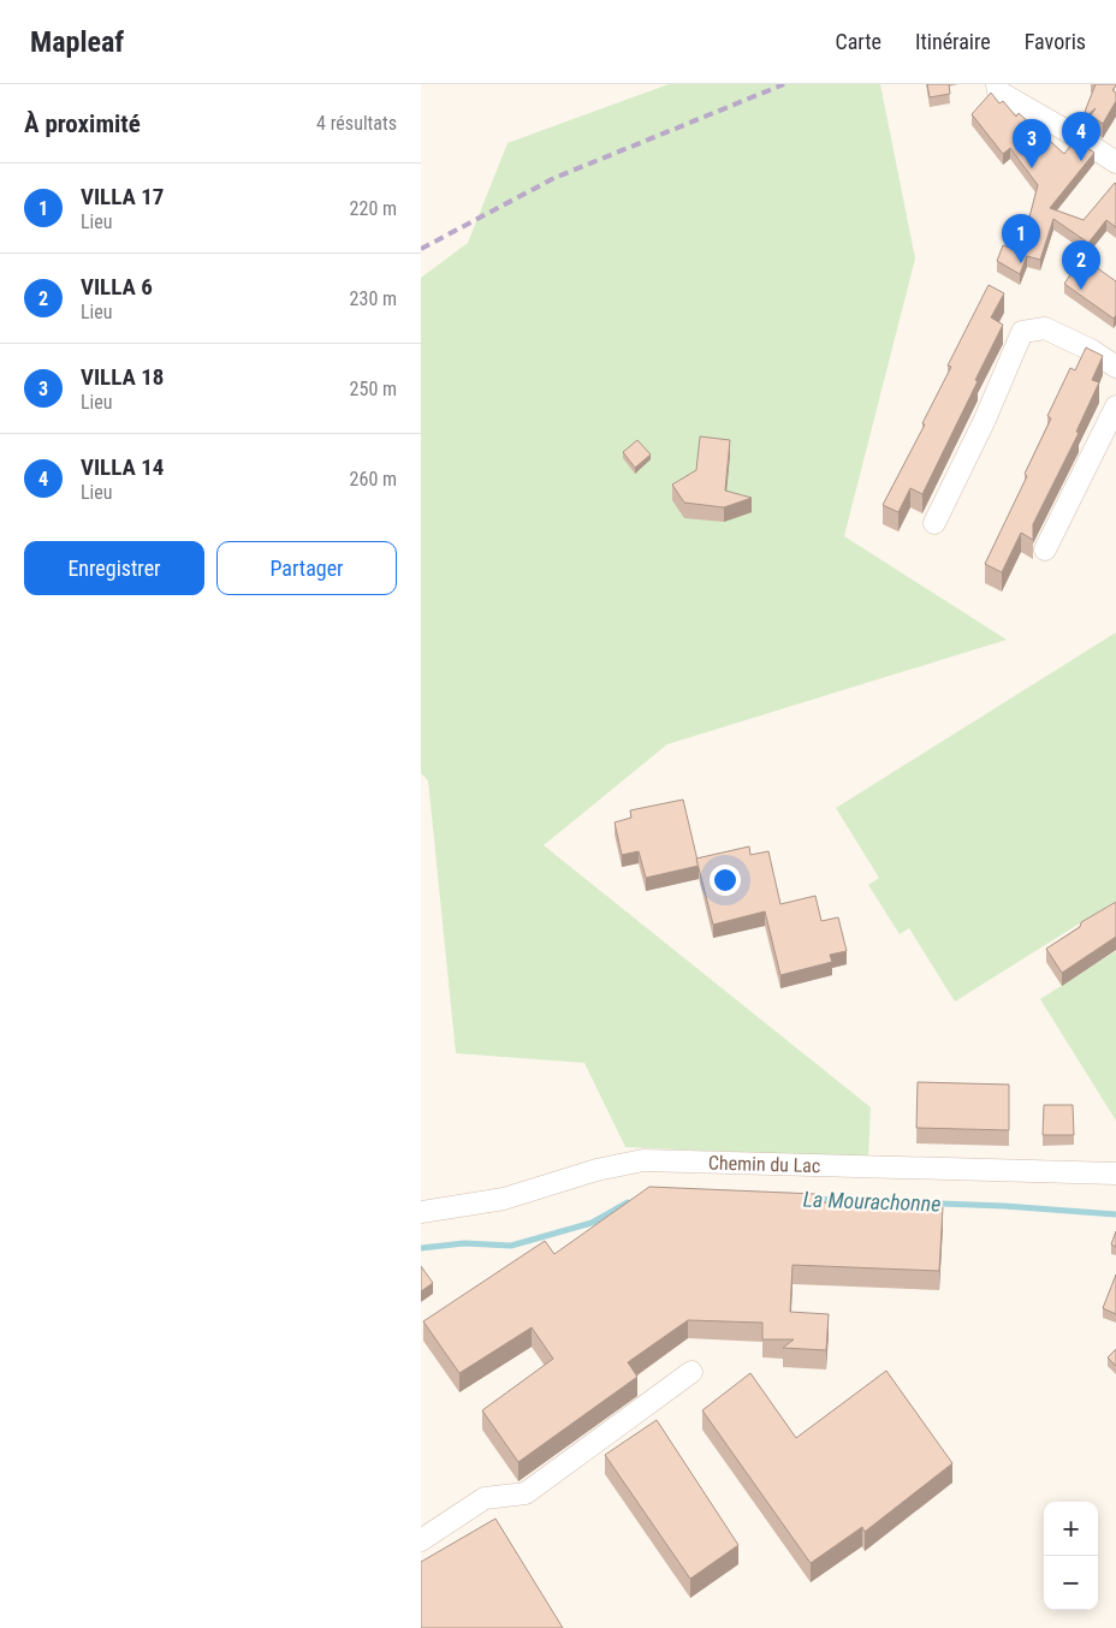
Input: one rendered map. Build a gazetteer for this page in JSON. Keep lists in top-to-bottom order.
{
  "streets": {
    "street": ["Chemin du Lac"]
  },
  "water": ["La Mourachonne"],
  "page": {
    "header": "Mapleaf",
    "nav": ["Carte", "Itinéraire", "Favoris"],
    "heading": ["À proximité", "4 résultats"],
    "pins": [
      "4",
      "3",
      "1",
      "2"
    ],
    "list": [
      {
        "mark": "1",
        "name": "VILLA 17",
        "note": "Lieu",
        "value": "220 m"
      },
      {
        "mark": "2",
        "name": "VILLA 6",
        "note": "Lieu",
        "value": "230 m"
      },
      {
        "mark": "3",
        "name": "VILLA 18",
        "note": "Lieu",
        "value": "250 m"
      },
      {
        "mark": "4",
        "name": "VILLA 14",
        "note": "Lieu",
        "value": "260 m"
      }
    ],
    "buttons": ["Enregistrer", "Partager"],
    "map_buttons": ["+", "−"]
  }
}
